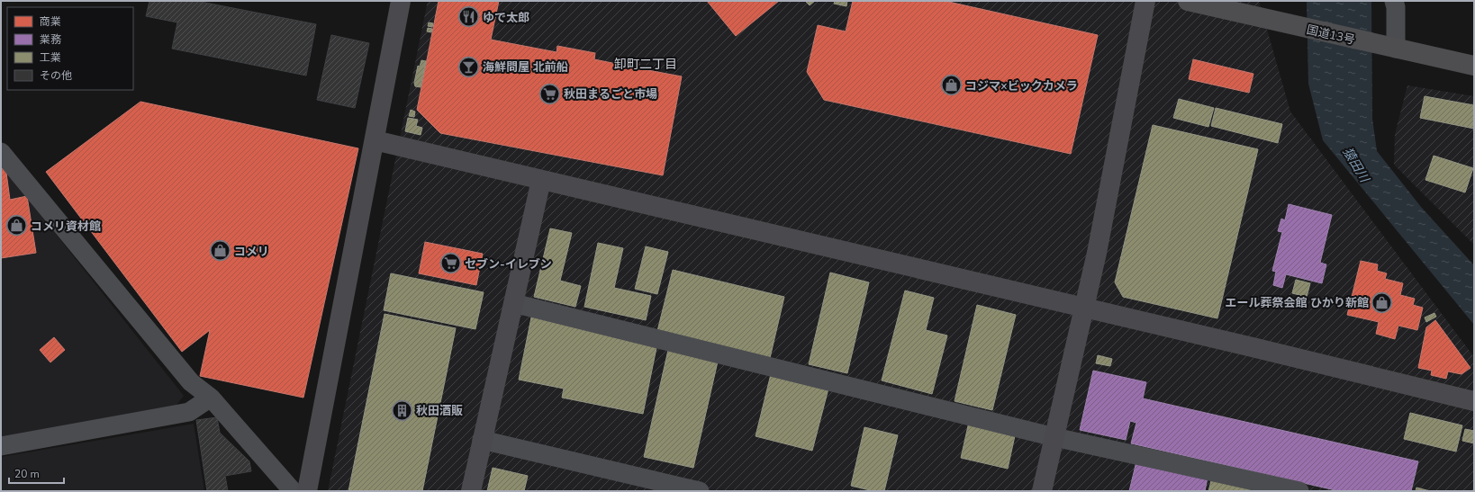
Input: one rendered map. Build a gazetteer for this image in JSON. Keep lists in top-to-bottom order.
{
  "streets": {
    "highway": ["国道13号"]
  },
  "districts": ["卸町二丁目"],
  "water": ["猿田川"],
  "places": {
    "restaurant": ["ゆで太郎"],
    "bar": ["海鮮問屋 北前船"],
    "shop": [
      "コジマ×ビックカメラ",
      "コメリ資材館",
      "コメリ",
      "エール葬祭会館 ひかり新館"
    ],
    "supermarket": ["秋田まるごと市場", "セブン-イレブン"],
    "building": ["秋田酒販"]
  },
  "legend": [
    "商業",
    "業務",
    "工業",
    "その他"
  ],
  "scale_bar": "20 m"
}
